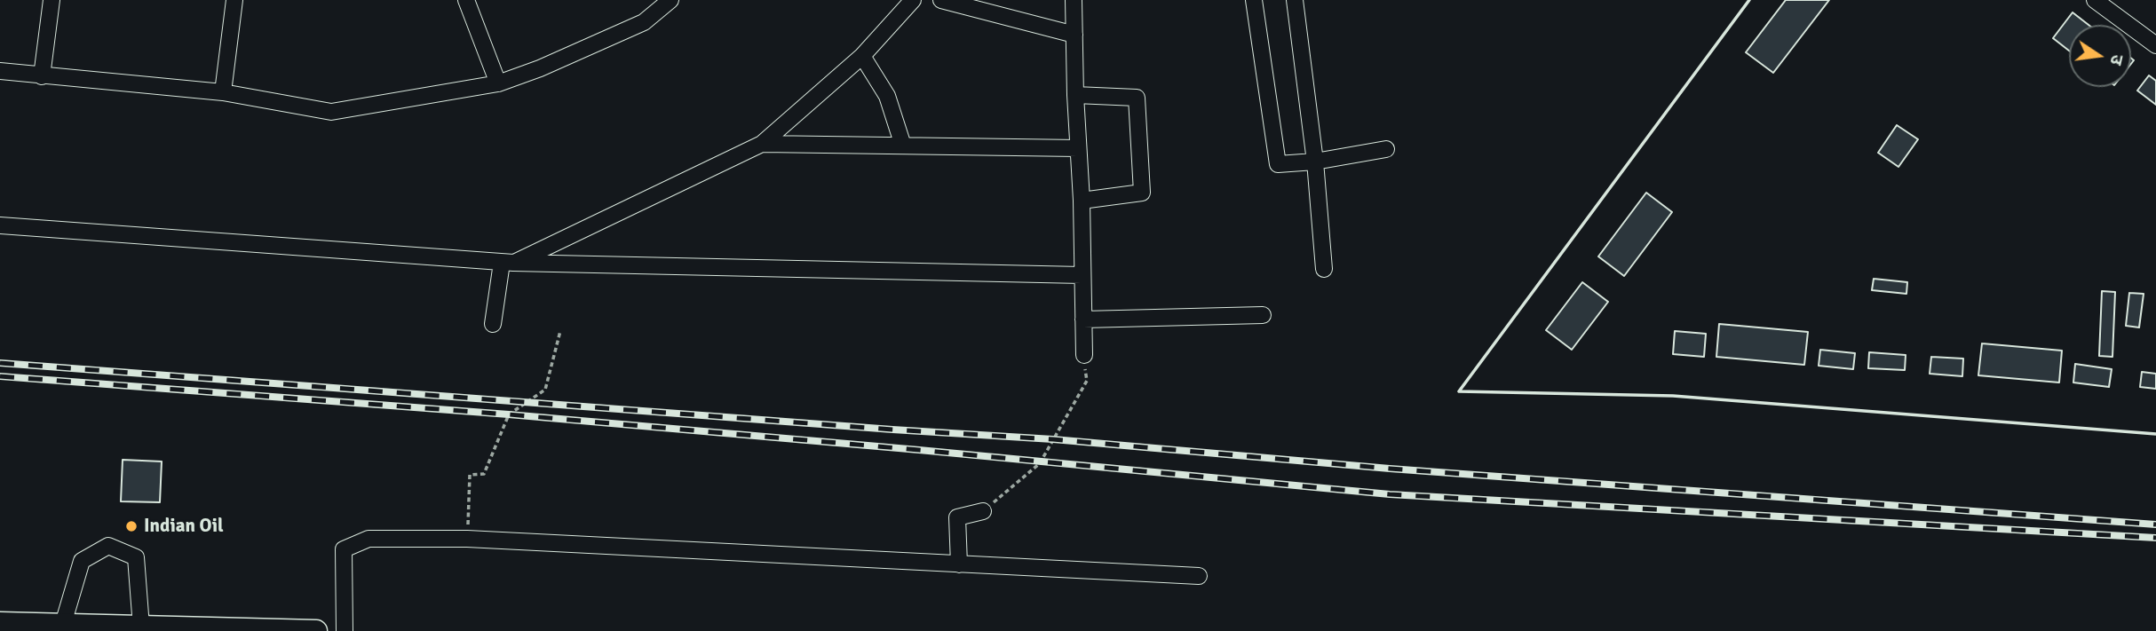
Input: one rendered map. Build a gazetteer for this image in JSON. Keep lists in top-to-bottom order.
{
  "places": ["Indian Oil"],
  "north": "right"
}
